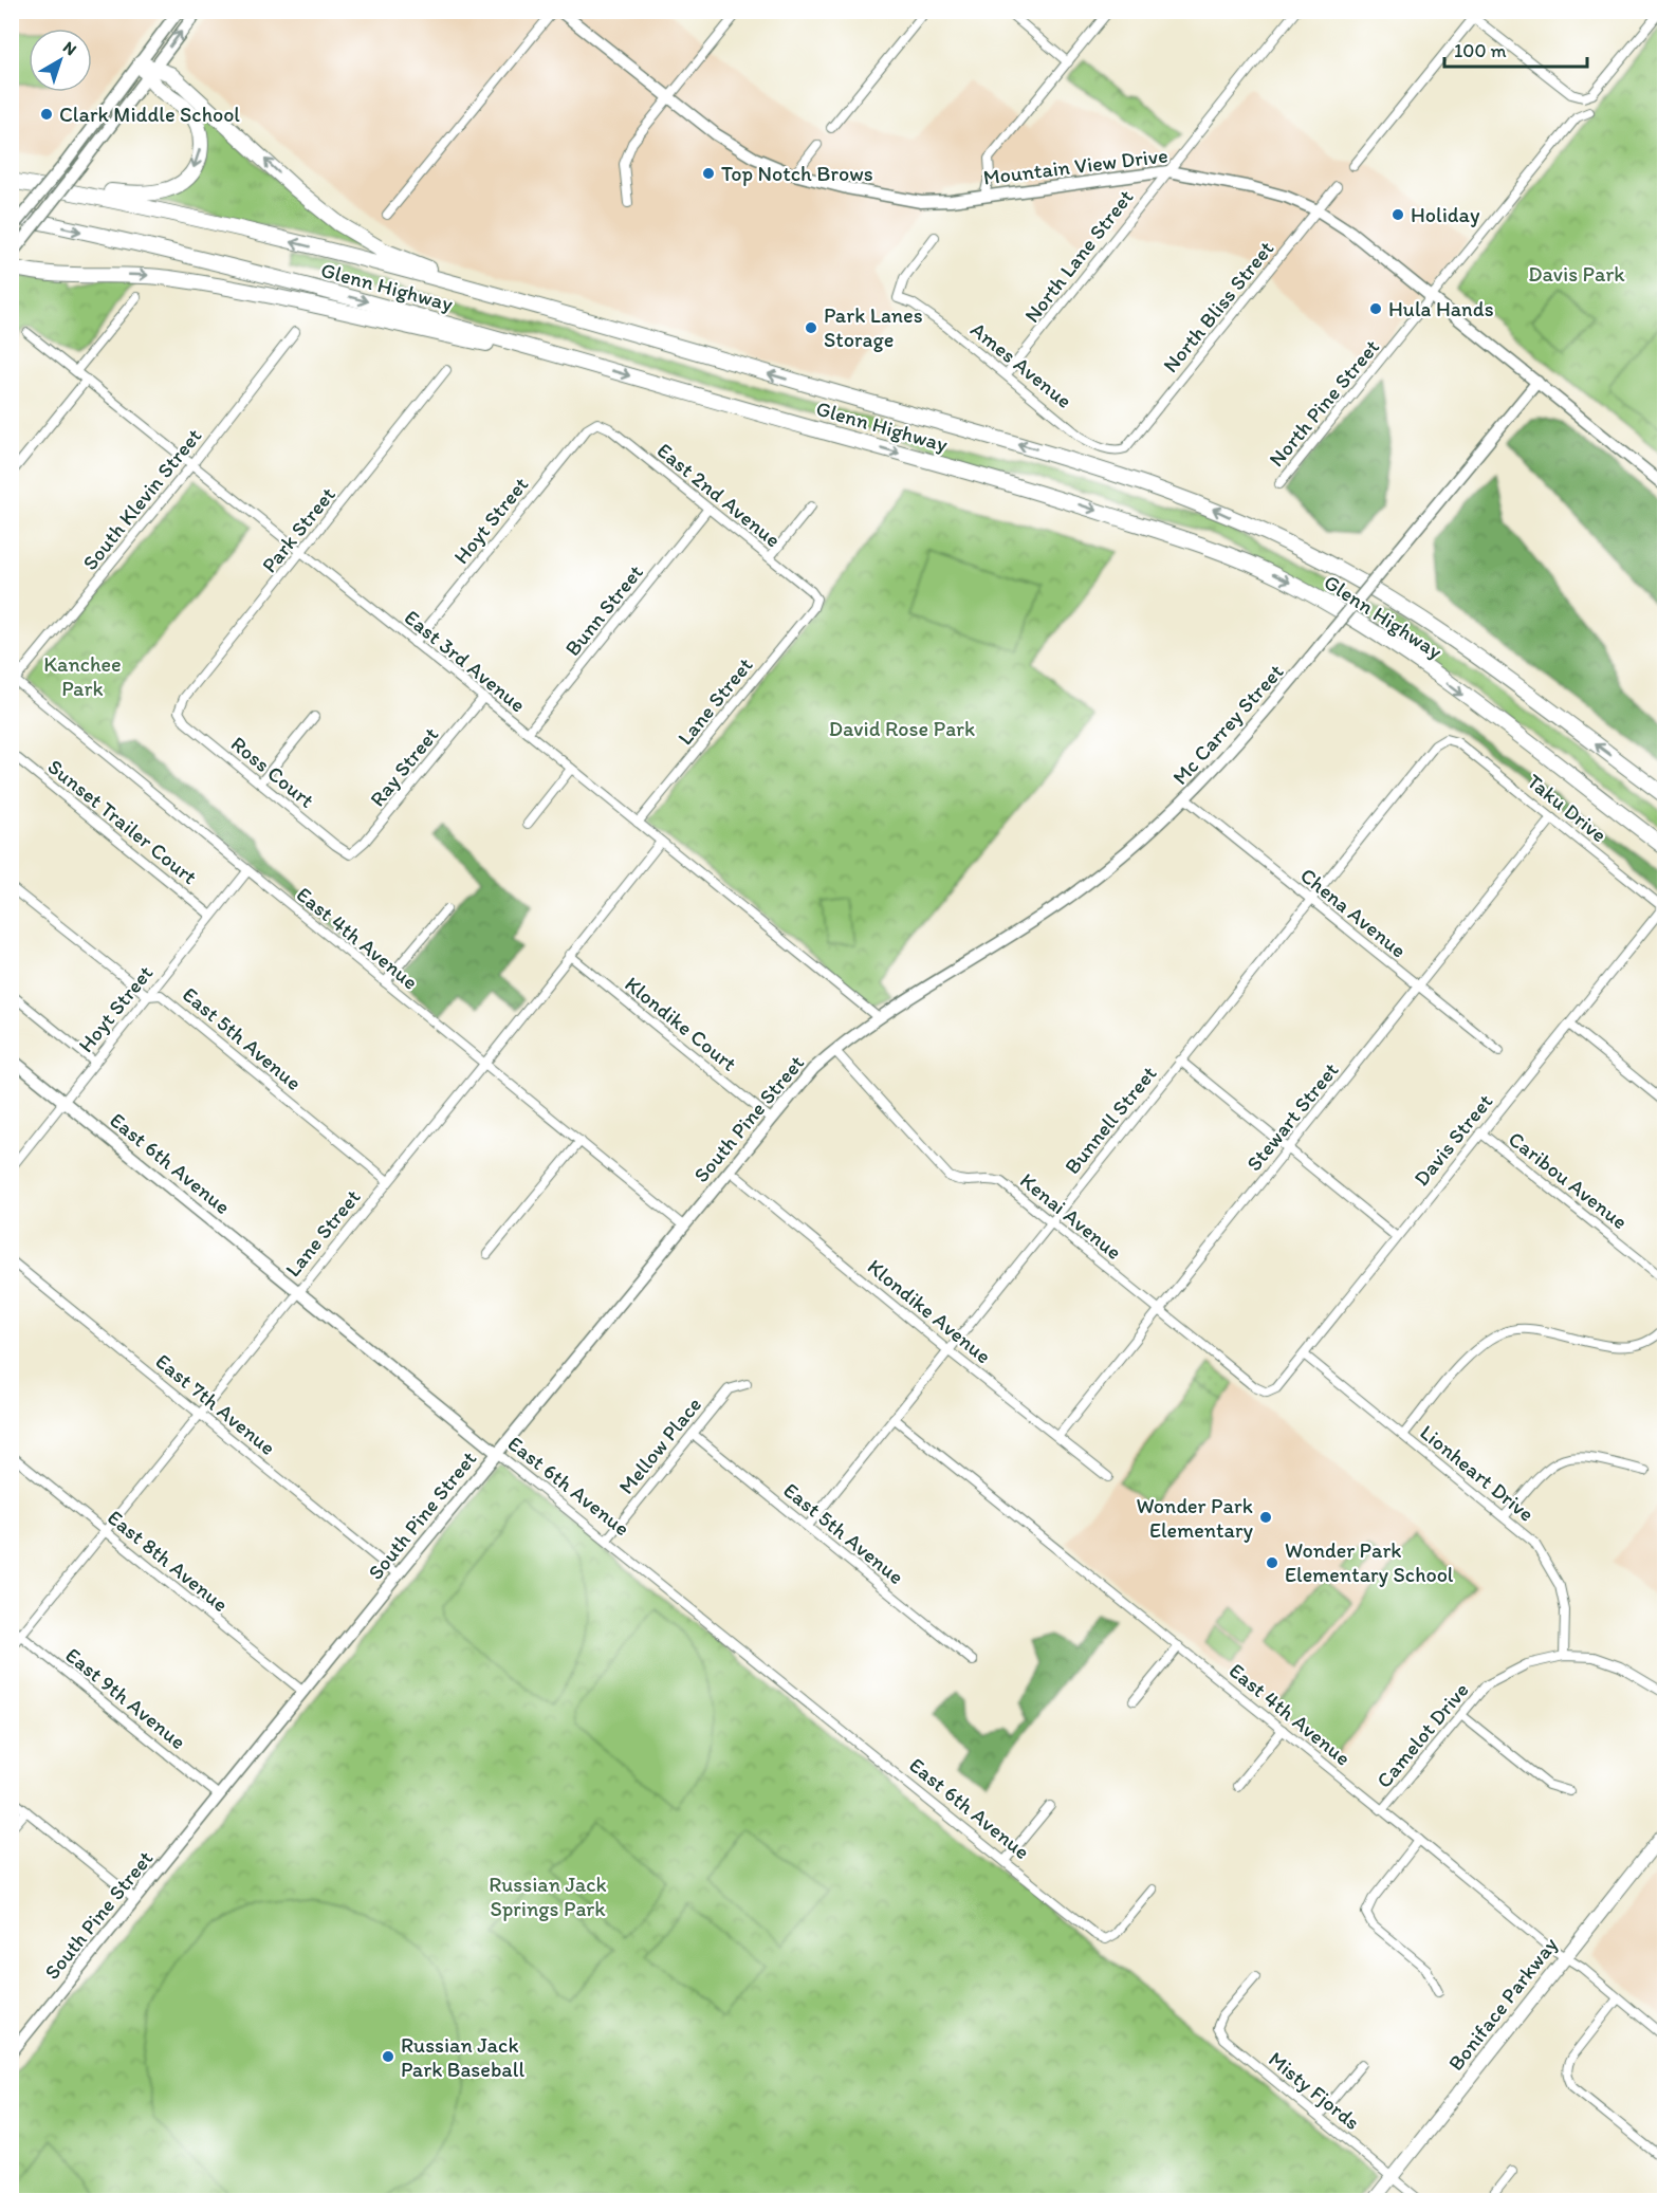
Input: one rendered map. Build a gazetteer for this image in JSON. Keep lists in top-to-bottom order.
{
  "streets": {
    "highway": ["Glenn Highway"],
    "main road": ["Boniface Parkway"],
    "street": [
      "Mountain View Drive",
      "North Lane Street",
      "North Bliss Street",
      "Ames Avenue",
      "North Pine Street",
      "East 2nd Avenue",
      "South Klevin Street",
      "Hoyt Street",
      "Park Street",
      "Bunn Street",
      "East 3rd Avenue",
      "Lane Street",
      "Mc Carrey Street",
      "Ray Street",
      "Ross Court",
      "Taku Drive",
      "Sunset Trailer Court",
      "Chena Avenue",
      "East 4th Avenue",
      "Klondike Court",
      "East 5th Avenue",
      "Stewart Street",
      "South Pine Street",
      "Bunnell Street",
      "Davis Street",
      "East 6th Avenue",
      "Caribou Avenue",
      "Kenai Avenue",
      "Klondike Avenue",
      "East 7th Avenue",
      "Mellow Place",
      "Lionheart Drive",
      "East 8th Avenue",
      "East 9th Avenue",
      "Camelot Drive",
      "Misty Fjords"
    ]
  },
  "crossings": [
    ["Mountain View Drive", "North Lane Street"],
    ["Mountain View Drive", "North Bliss Street"],
    ["Mountain View Drive", "North Pine Street"],
    ["Mountain View Drive", "Mc Carrey Street"],
    ["North Lane Street", "Ames Avenue"],
    ["North Bliss Street", "Ames Avenue"],
    ["East 2nd Avenue", "Hoyt Street"],
    ["East 2nd Avenue", "Bunn Street"],
    ["East 2nd Avenue", "Lane Street"],
    ["South Klevin Street", "East 3rd Avenue"],
    ["South Klevin Street", "East 4th Avenue"],
    ["Hoyt Street", "East 3rd Avenue"],
    ["Hoyt Street", "Sunset Trailer Court"],
    ["Hoyt Street", "East 4th Avenue"],
    ["Hoyt Street", "East 5th Avenue"],
    ["Hoyt Street", "East 6th Avenue"],
    ["Park Street", "East 3rd Avenue"],
    ["Park Street", "Ross Court"],
    ["Bunn Street", "East 3rd Avenue"],
    ["East 3rd Avenue", "Lane Street"],
    ["East 3rd Avenue", "Mc Carrey Street"],
    ["East 3rd Avenue", "Ray Street"],
    ["East 3rd Avenue", "South Pine Street"],
    ["Lane Street", "East 4th Avenue"],
    ["Lane Street", "Klondike Court"],
    ["Lane Street", "East 5th Avenue"],
    ["Lane Street", "East 6th Avenue"],
    ["Lane Street", "East 7th Avenue"],
    ["Lane Street", "East 8th Avenue"],
    ["Lane Street", "East 9th Avenue"],
    ["Mc Carrey Street", "Chena Avenue"],
    ["Mc Carrey Street", "South Pine Street"],
    ["Ray Street", "Ross Court"],
    ["Taku Drive", "Stewart Street"],
    ["Taku Drive", "Bunnell Street"],
    ["Taku Drive", "Davis Street"],
    ["Chena Avenue", "Stewart Street"],
    ["Chena Avenue", "Bunnell Street"],
    ["East 4th Avenue", "South Pine Street"],
    ["East 4th Avenue", "Bunnell Street"],
    ["East 4th Avenue", "Camelot Drive"],
    ["East 4th Avenue", "Boniface Parkway"],
    ["Klondike Court", "South Pine Street"],
    ["East 5th Avenue", "Bunnell Street"],
    ["East 5th Avenue", "Mellow Place"],
    ["Stewart Street", "Kenai Avenue"],
    ["Stewart Street", "Klondike Avenue"],
    ["South Pine Street", "East 6th Avenue"],
    ["South Pine Street", "Kenai Avenue"],
    ["South Pine Street", "Klondike Avenue"],
    ["South Pine Street", "East 7th Avenue"],
    ["South Pine Street", "East 8th Avenue"],
    ["South Pine Street", "East 9th Avenue"],
    ["Bunnell Street", "Kenai Avenue"],
    ["Bunnell Street", "Klondike Avenue"],
    ["Davis Street", "Caribou Avenue"],
    ["Davis Street", "Kenai Avenue"],
    ["Davis Street", "Lionheart Drive"],
    ["East 6th Avenue", "Mellow Place"],
    ["Lionheart Drive", "Camelot Drive"],
    ["Boniface Parkway", "Misty Fjords"]
  ],
  "parks": [
    "Davis Park",
    "Kanchee Park",
    "David Rose Park",
    "Russian Jack Springs Park"
  ],
  "places": [
    "Clark Middle School",
    "Top Notch Brows",
    "Holiday",
    "Hula Hands",
    "Park Lanes Storage",
    "Wonder Park Elementary",
    "Wonder Park Elementary School",
    "Russian Jack Park Baseball"
  ],
  "scale_bar": "100 m",
  "north": "top right"
}
